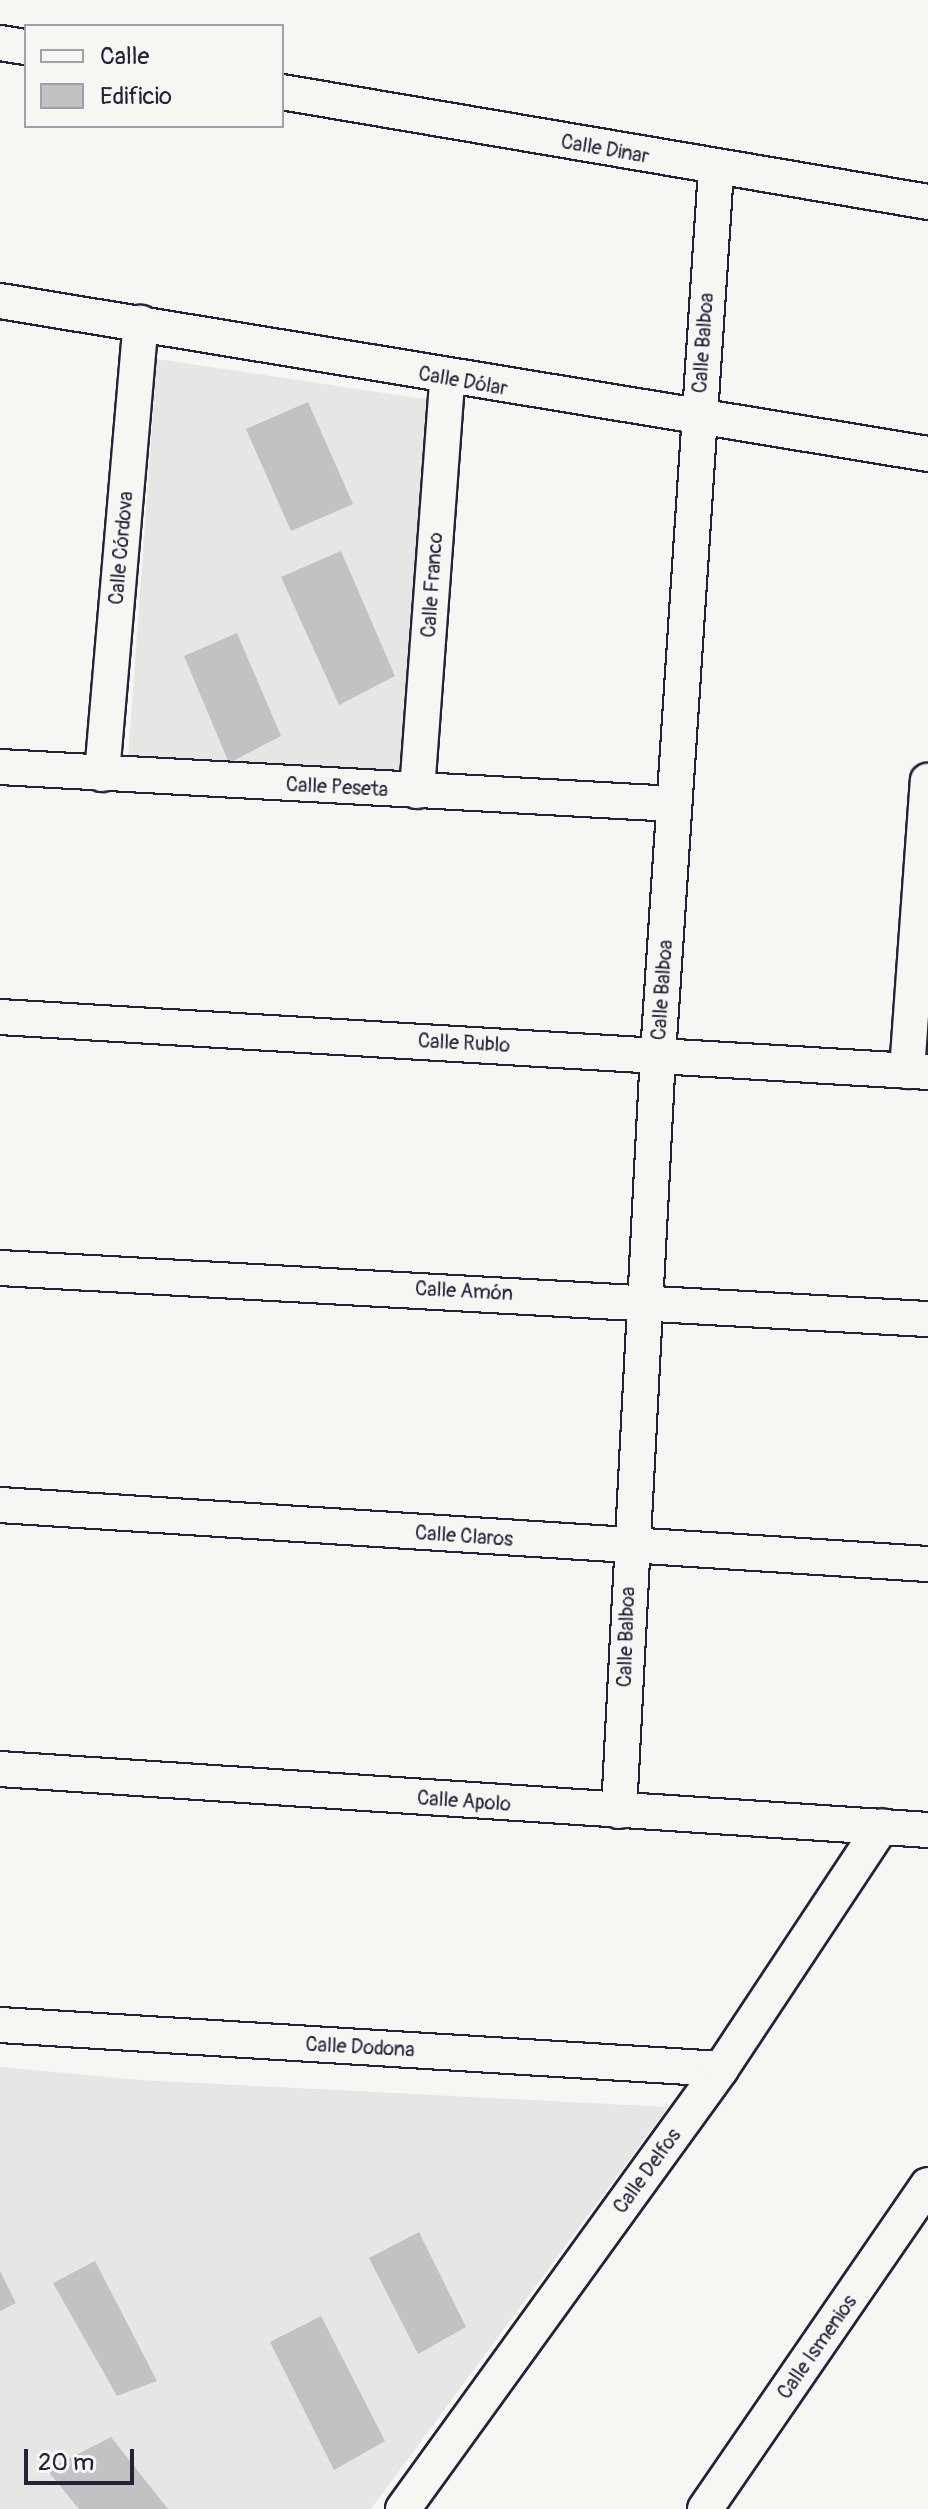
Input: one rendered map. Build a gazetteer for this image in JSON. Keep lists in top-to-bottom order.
{
  "streets": {
    "street": [
      "Calle Dinar",
      "Calle Balboa",
      "Calle Dólar",
      "Calle Córdova",
      "Calle Franco",
      "Calle Peseta",
      "Calle Rublo",
      "Calle Amón",
      "Calle Claros",
      "Calle Apolo",
      "Calle Dodona",
      "Calle Delfos",
      "Calle Ismenios"
    ]
  },
  "crossings": [
    ["Calle Dinar", "Calle Balboa"],
    ["Calle Balboa", "Calle Dólar"],
    ["Calle Balboa", "Calle Peseta"],
    ["Calle Balboa", "Calle Rublo"],
    ["Calle Balboa", "Calle Amón"],
    ["Calle Balboa", "Calle Claros"],
    ["Calle Balboa", "Calle Apolo"],
    ["Calle Dólar", "Calle Córdova"],
    ["Calle Dólar", "Calle Franco"],
    ["Calle Córdova", "Calle Peseta"],
    ["Calle Franco", "Calle Peseta"],
    ["Calle Apolo", "Calle Delfos"],
    ["Calle Dodona", "Calle Delfos"]
  ],
  "legend": ["Calle", "Edificio"],
  "scale_bar": "20 m"
}
